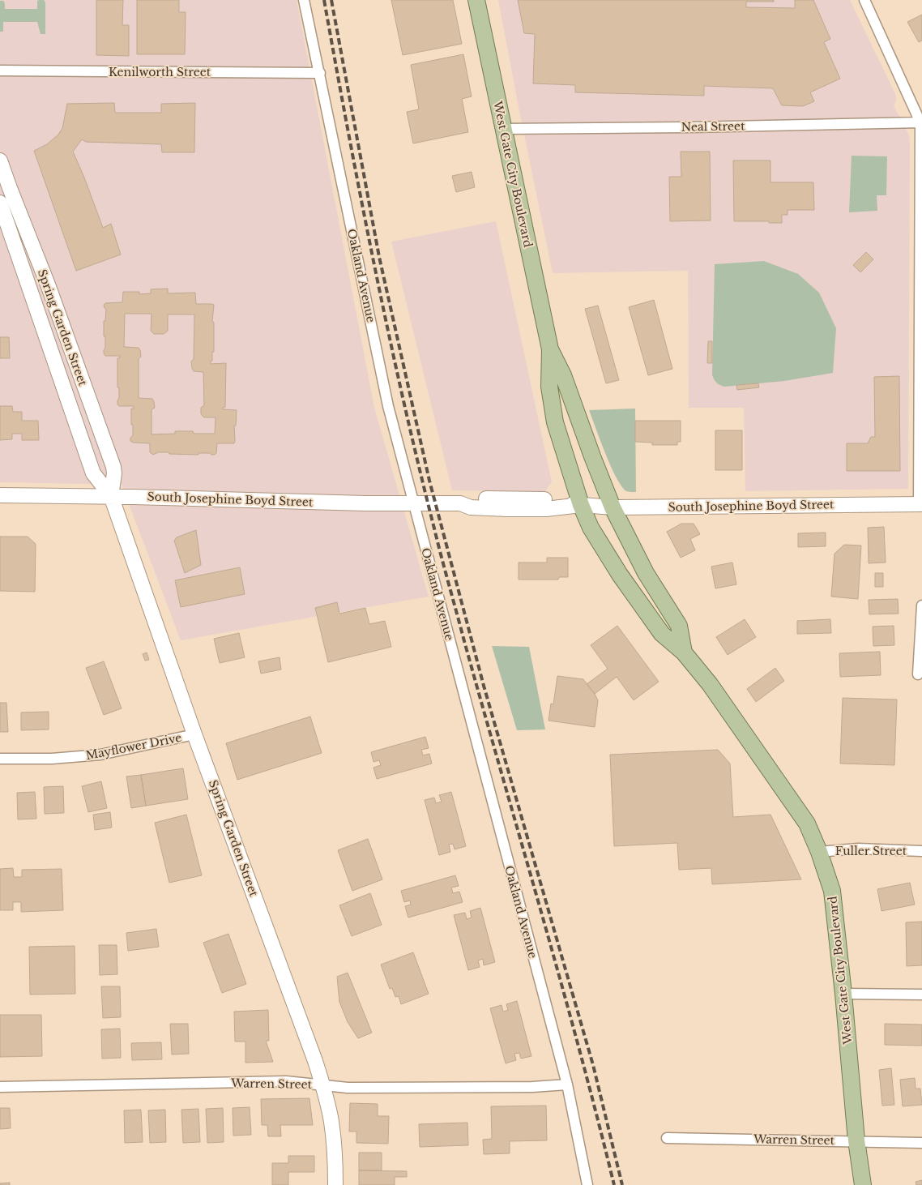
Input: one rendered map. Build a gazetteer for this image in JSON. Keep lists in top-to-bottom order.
{
  "streets": {
    "main road": ["West Gate City Boulevard", "Spring Garden Street", "South Josephine Boyd Street"],
    "street": [
      "Kenilworth Street",
      "Neal Street",
      "Oakland Avenue",
      "Mayflower Drive",
      "Fuller Street",
      "Warren Street"
    ]
  },
  "crossings": [
    ["Kenilworth Street", "Oakland Avenue"],
    ["Neal Street", "West Gate City Boulevard"],
    ["West Gate City Boulevard", "South Josephine Boyd Street"],
    ["West Gate City Boulevard", "Fuller Street"],
    ["West Gate City Boulevard", "Warren Street"],
    ["Oakland Avenue", "South Josephine Boyd Street"],
    ["Oakland Avenue", "Warren Street"],
    ["Spring Garden Street", "South Josephine Boyd Street"],
    ["Spring Garden Street", "Mayflower Drive"],
    ["Spring Garden Street", "Warren Street"]
  ]
}
